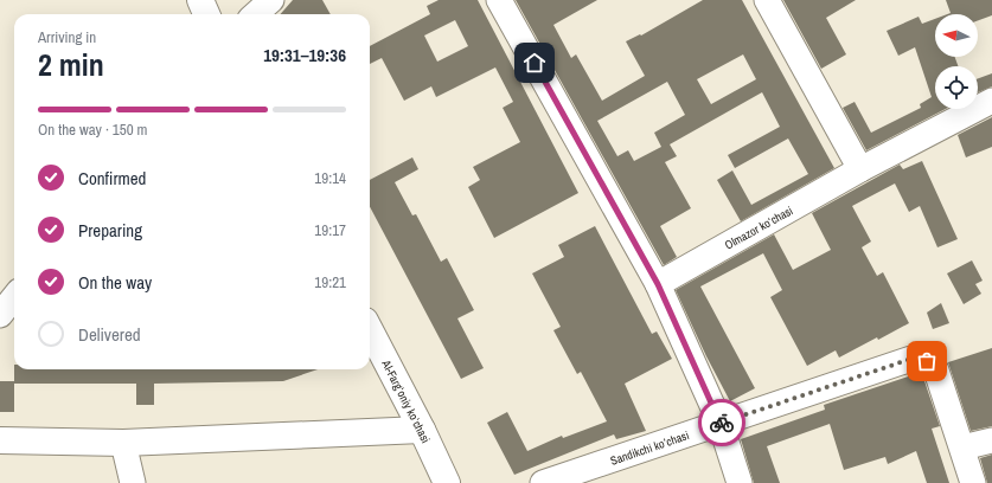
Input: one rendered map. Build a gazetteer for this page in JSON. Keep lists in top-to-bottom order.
{
  "streets": {
    "main road": ["Al-Fargʻoniy koʻchasi"],
    "street": ["Olmazor koʻchasi", "Sandikchi koʻchasi"]
  },
  "north": "left",
  "page": {
    "heading": ["2 min", "Arriving in", "19:31–19:36"],
    "bar": "On the way · 150 m",
    "list": [
      ["Confirmed", "19:14"],
      ["Preparing", "19:17"],
      ["On the way", "19:21"],
      "Delivered"
    ]
  }
}
